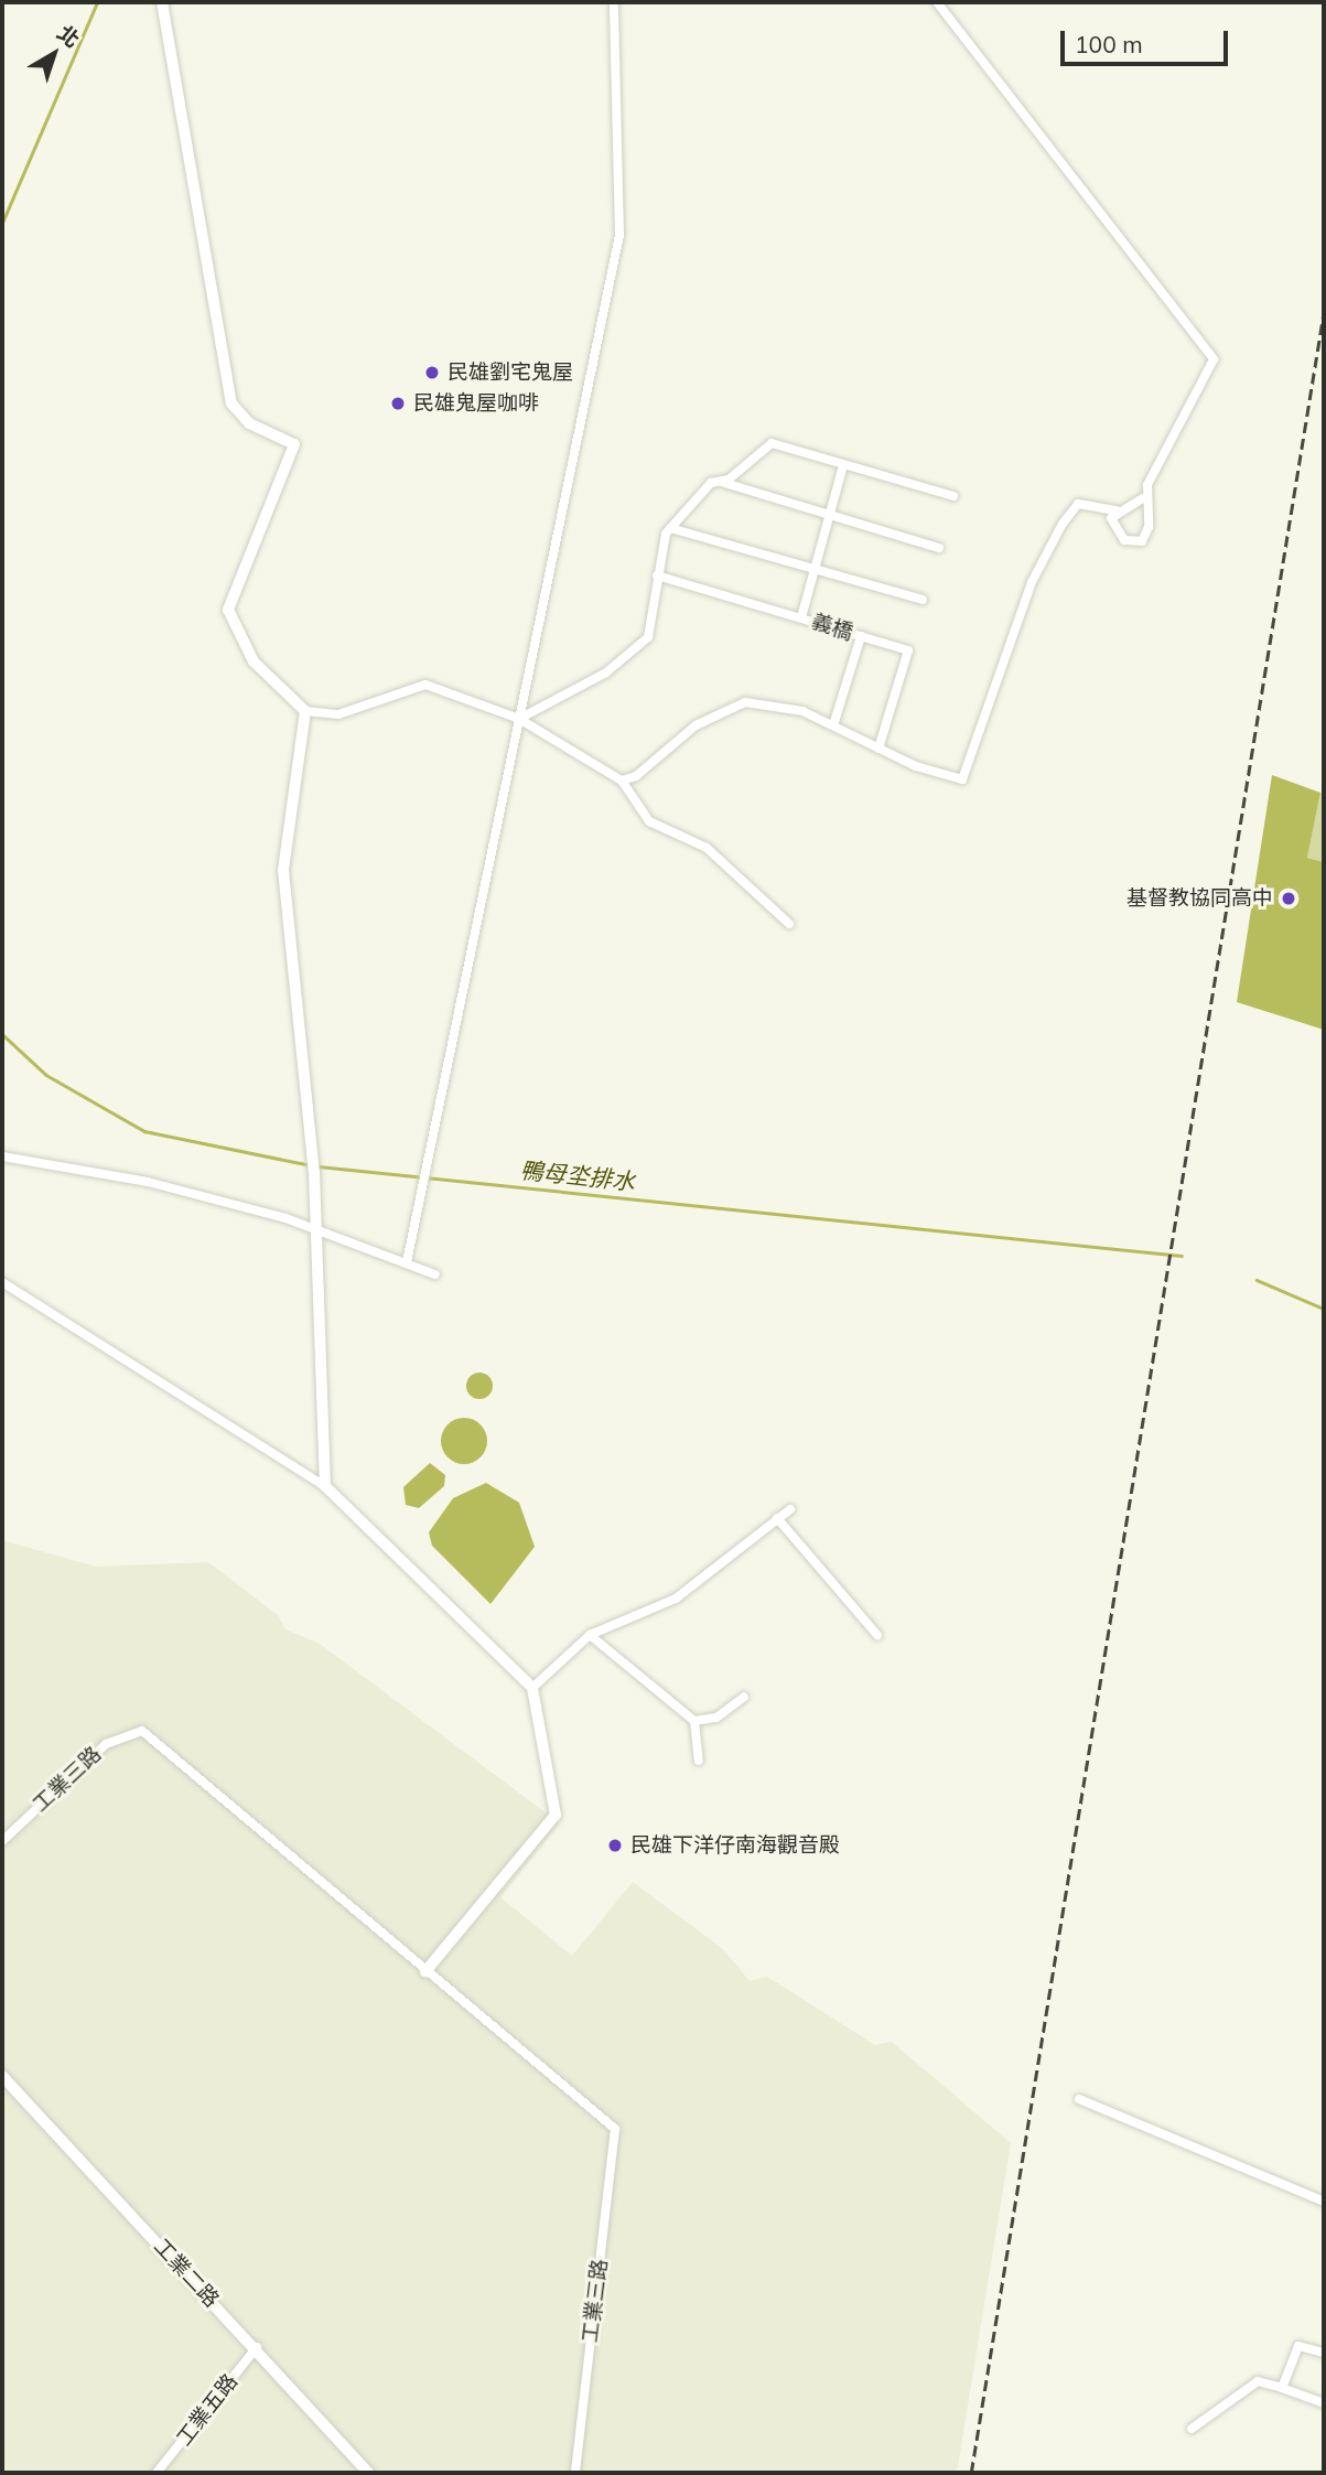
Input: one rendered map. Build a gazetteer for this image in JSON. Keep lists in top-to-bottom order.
{
  "streets": {
    "main road": ["工業二路"],
    "street": ["義橋", "工業三路", "工業五路"]
  },
  "crossings": [
    ["工業二路", "工業五路"]
  ],
  "water": ["鴨母坔排水"],
  "places": [
    "民雄劉宅鬼屋",
    "民雄鬼屋咖啡",
    "基督教協同高中",
    "民雄下洋仔南海觀音殿"
  ],
  "scale_bar": "100 m",
  "north": "top right"
}
